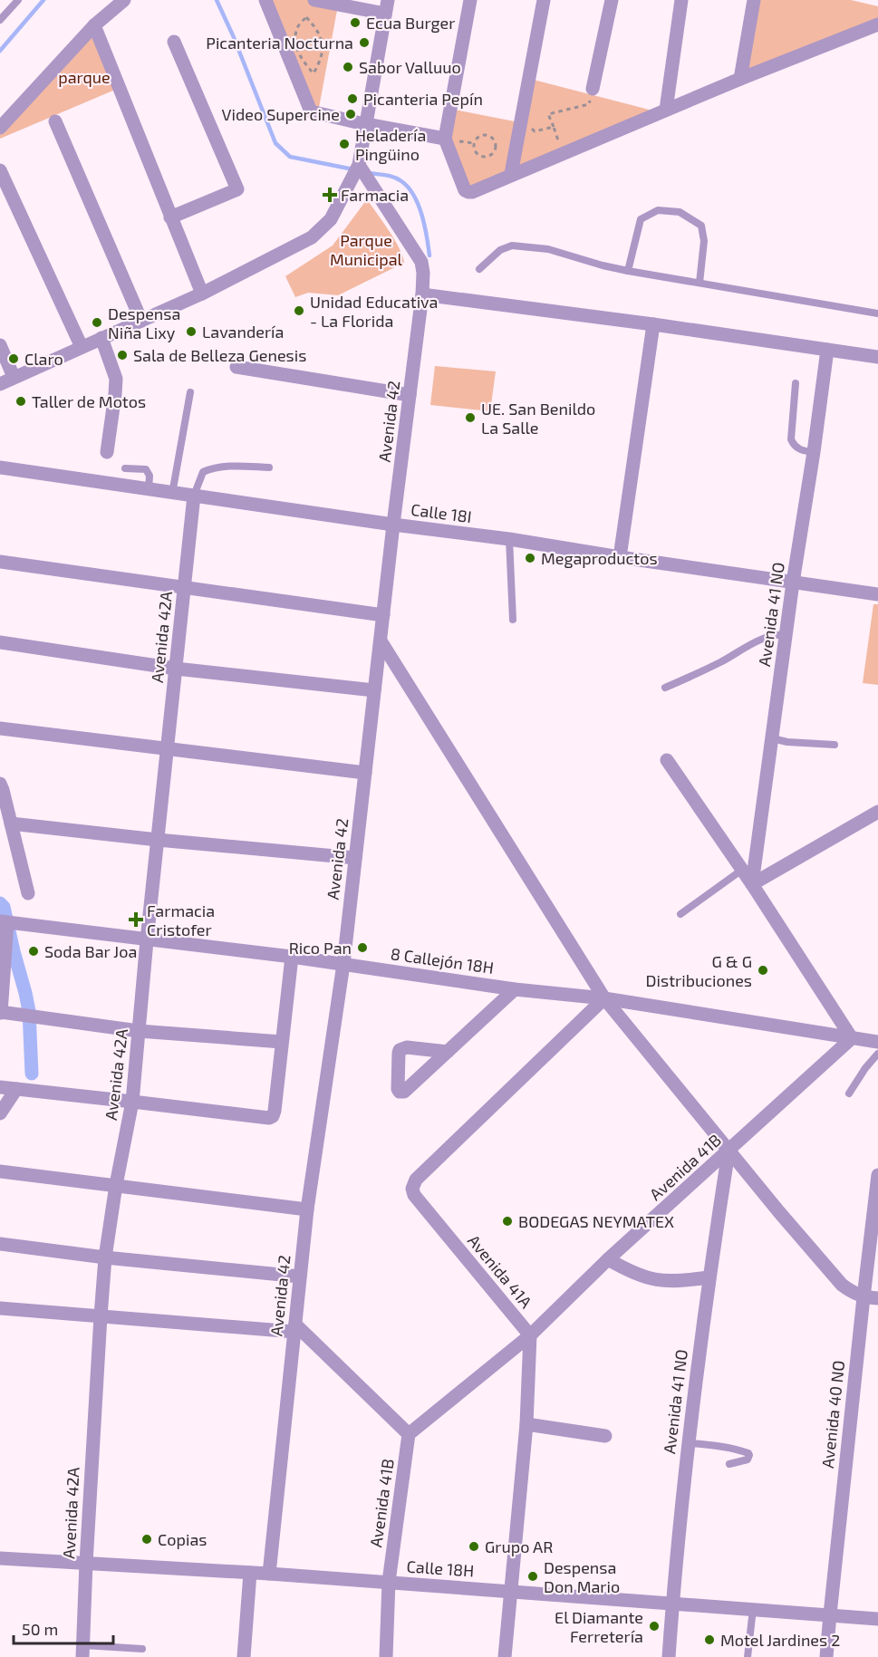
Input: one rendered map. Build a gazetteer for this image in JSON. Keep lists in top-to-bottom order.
{
  "streets": {
    "street": [
      "Avenida 42",
      "Calle 18I",
      "Avenida 41 NO",
      "Avenida 42A",
      "8 Callejón 18H",
      "Avenida 41B",
      "Avenida 41A",
      "Avenida 40 NO",
      "Calle 18H"
    ]
  },
  "crossings": [
    ["Avenida 42", "Calle 18I"],
    ["Avenida 42", "8 Callejón 18H"],
    ["Avenida 42", "Calle 18H"],
    ["Calle 18I", "Avenida 41 NO"],
    ["Calle 18I", "Avenida 42A"],
    ["Avenida 41 NO", "Avenida 41B"],
    ["Avenida 41 NO", "Calle 18H"],
    ["Avenida 42A", "8 Callejón 18H"],
    ["Avenida 42A", "Calle 18H"],
    ["8 Callejón 18H", "Avenida 41B"],
    ["8 Callejón 18H", "Avenida 41A"],
    ["Avenida 41B", "Avenida 41A"],
    ["Avenida 41B", "Calle 18H"],
    ["Avenida 40 NO", "Calle 18H"]
  ],
  "parks": ["parque", "Parque Municipal"],
  "places": {
    "other": [
      "Ecua Burger",
      "Picanteria Nocturna",
      "Sabor Valluuo",
      "Picanteria Pepín",
      "Video Supercine",
      "Heladería Pingüino",
      "Unidad Educativa - La Florida",
      "Despensa Niña Lixy",
      "Lavandería",
      "Sala de Belleza Genesis",
      "Claro",
      "Taller de Motos",
      "UE. San Benildo La Salle",
      "Megaproductos",
      "Rico Pan",
      "Soda Bar Joa",
      "G & G Distribuciones",
      "BODEGAS NEYMATEX",
      "Copias",
      "Grupo AR",
      "Despensa Don Mario",
      "El Diamante Ferretería",
      "Motel Jardines 2"
    ],
    "health": ["Farmacia", "Farmacia Cristofer"]
  },
  "scale_bar": "50 m"
}
